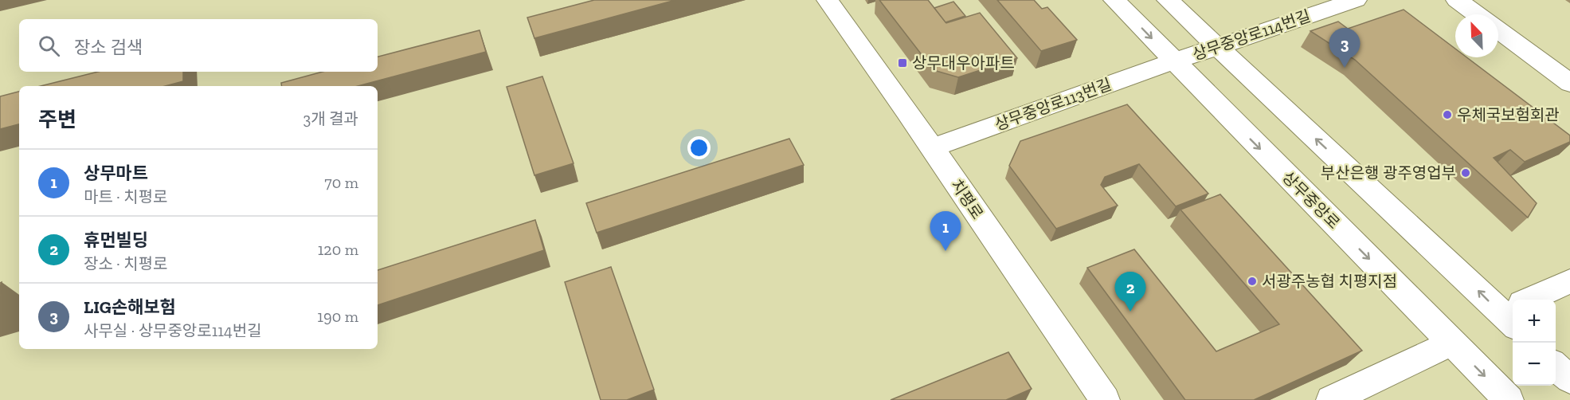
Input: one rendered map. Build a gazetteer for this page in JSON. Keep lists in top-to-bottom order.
{
  "streets": {
    "street": [
      "상무중앙로114번길",
      "상무중앙로113번길",
      "치평로",
      "상무중앙로"
    ]
  },
  "crossings": [
    ["상무중앙로114번길", "상무중앙로113번길"],
    ["상무중앙로114번길", "상무중앙로"],
    ["상무중앙로113번길", "치평로"],
    ["상무중앙로113번길", "상무중앙로"]
  ],
  "places": {
    "transit": ["상무대우아파트"],
    "other": ["우체국보험회관", "부산은행 광주영업부", "서광주농협 치평지점"]
  },
  "north": "top left",
  "page": {
    "search": "장소 검색",
    "pins": ["3", "1", "2"],
    "heading": ["주변", "3개 결과"],
    "list": [
      {
        "mark": "1",
        "name": "상무마트",
        "note": "마트 · 치평로",
        "value": "70 m"
      },
      {
        "mark": "2",
        "name": "휴먼빌딩",
        "note": "장소 · 치평로",
        "value": "120 m"
      },
      {
        "mark": "3",
        "name": "LIG손해보험",
        "note": "사무실 · 상무중앙로114번길",
        "value": "190 m"
      }
    ],
    "map_buttons": ["+", "−"]
  }
}
